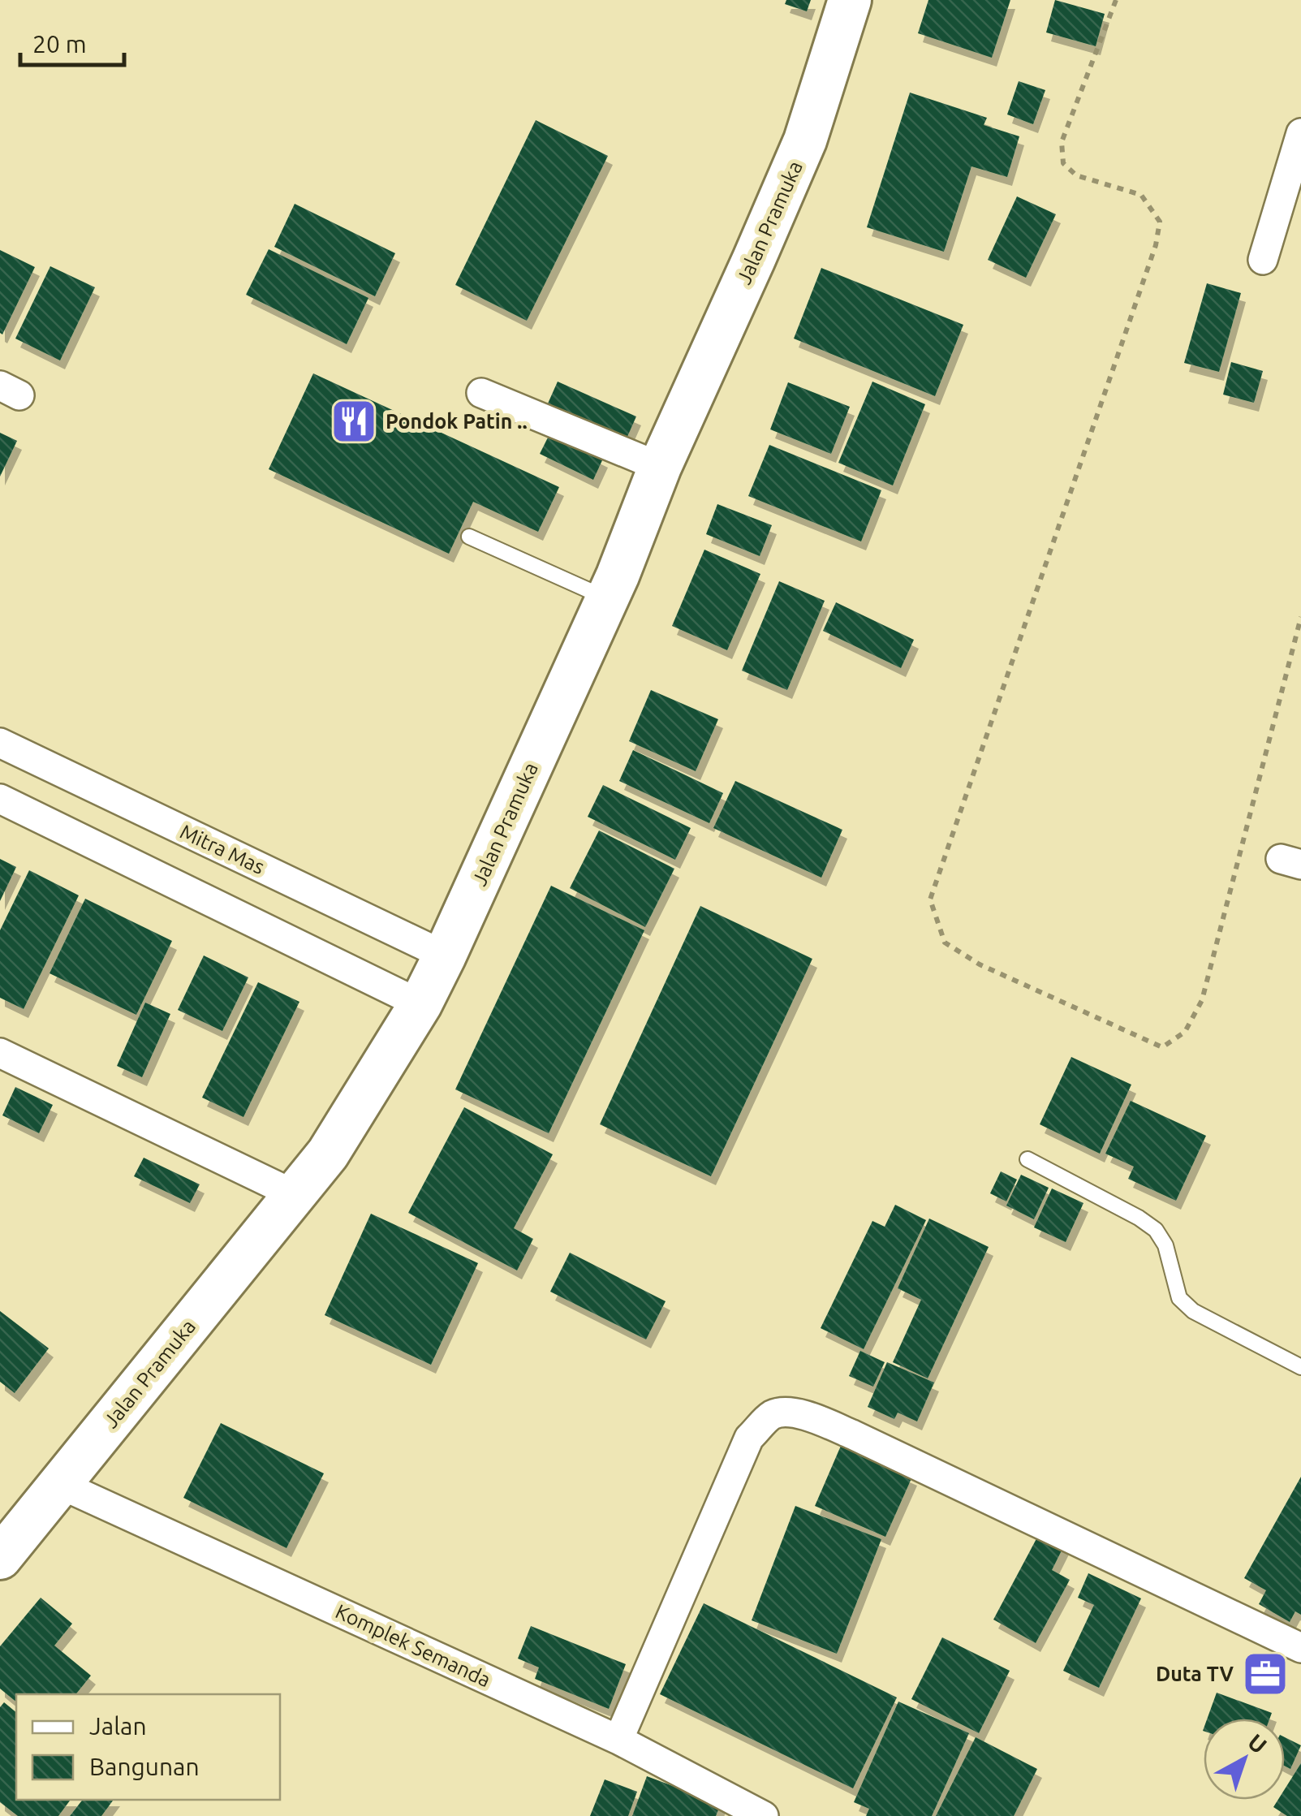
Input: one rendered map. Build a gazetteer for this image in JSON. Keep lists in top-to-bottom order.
{
  "streets": {
    "main road": ["Jalan Pramuka"],
    "street": ["Mitra Mas", "Komplek Semanda"]
  },
  "crossings": [
    ["Jalan Pramuka", "Mitra Mas"],
    ["Jalan Pramuka", "Komplek Semanda"]
  ],
  "places": {
    "restaurant": ["Pondok Patin .."],
    "office": ["Duta TV"]
  },
  "legend": ["Jalan", "Bangunan"],
  "scale_bar": "20 m",
  "north": "top right"
}
